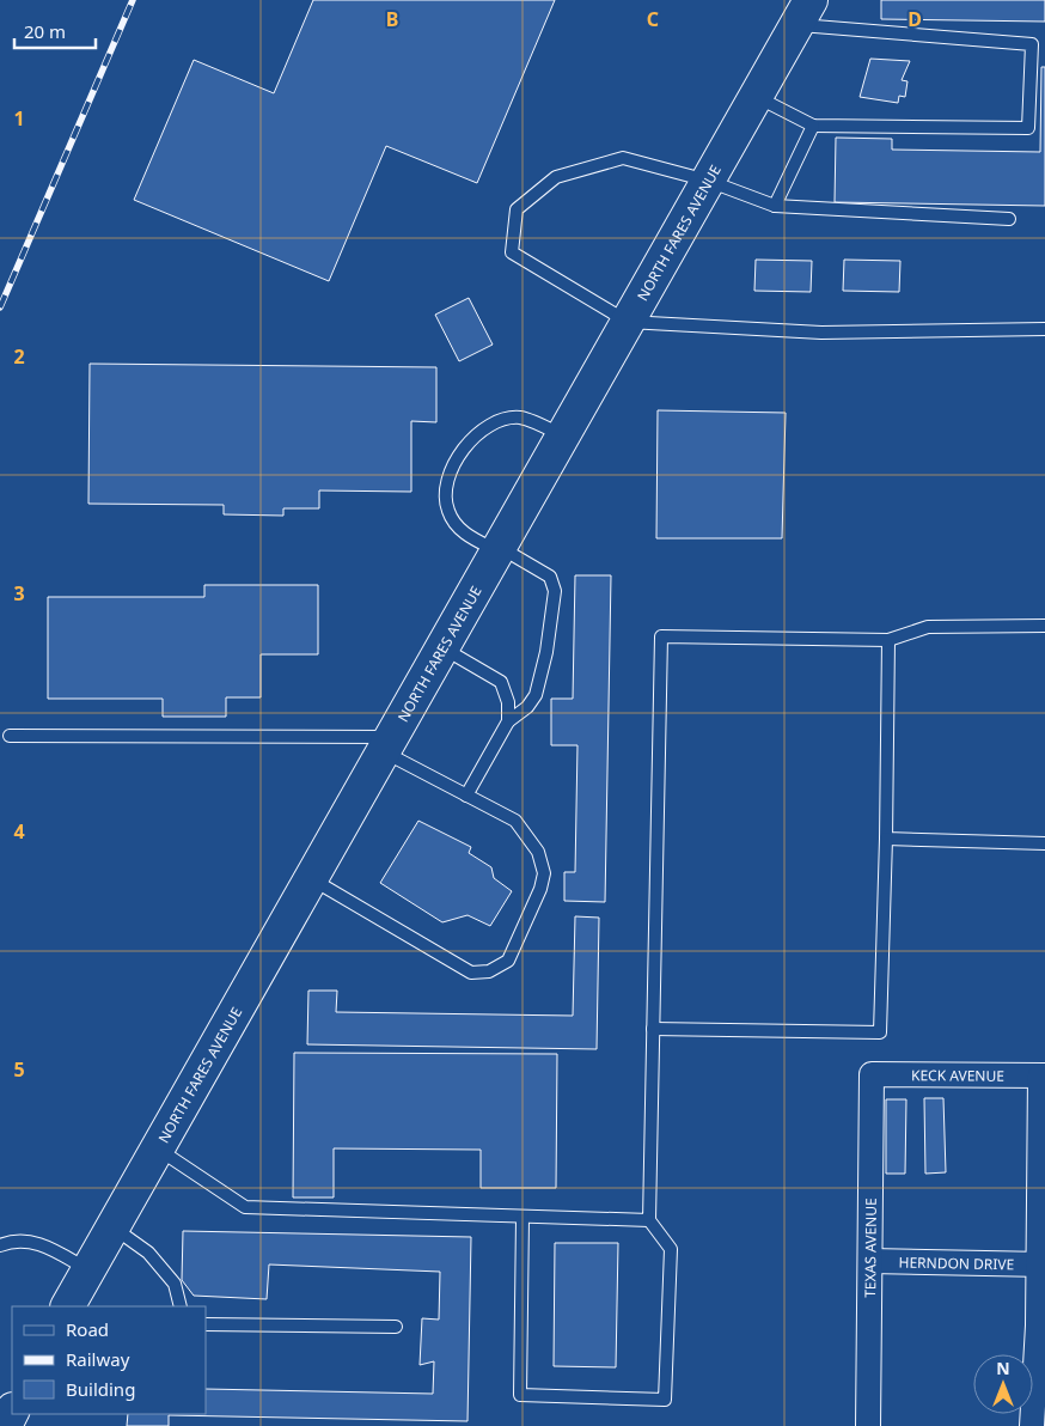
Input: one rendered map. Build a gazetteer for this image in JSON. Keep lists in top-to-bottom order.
{
  "streets": {
    "street": [
      "NORTH FARES AVENUE",
      "KECK AVENUE",
      "TEXAS AVENUE",
      "HERNDON DRIVE"
    ]
  },
  "crossings": [
    ["KECK AVENUE", "TEXAS AVENUE"],
    ["TEXAS AVENUE", "HERNDON DRIVE"]
  ],
  "legend": ["Road", "Railway", "Building"],
  "scale_bar": "20 m",
  "north": "top",
  "grid": {
    "columns": ["B", "C", "D"],
    "rows": [
      "1",
      "2",
      "3",
      "4",
      "5"
    ]
  }
}
